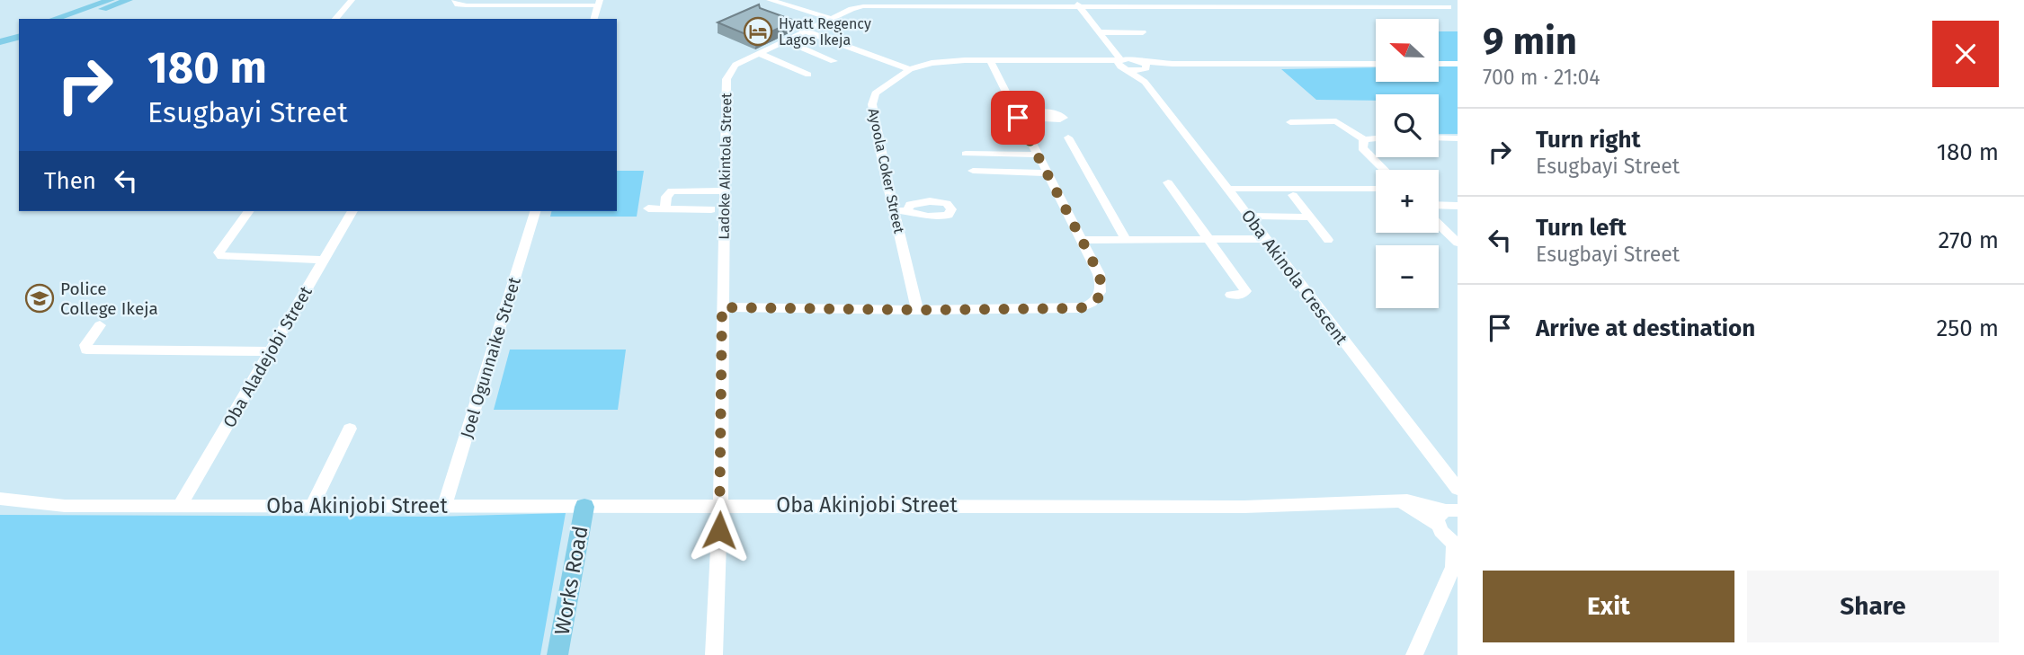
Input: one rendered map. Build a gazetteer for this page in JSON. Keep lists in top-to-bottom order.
{
  "streets": {
    "main road": ["Works Road"],
    "street": [
      "Ladoke Akintola Street",
      "Ayoola Coker Street",
      "Oba Akinola Crescent",
      "Oba Aladejobi Street",
      "Joel Ogunnaike Street",
      "Oba Akinjobi Street"
    ]
  },
  "crossings": [
    ["Ladoke Akintola Street", "Oba Akinjobi Street"],
    ["Ayoola Coker Street", "Oba Akinola Crescent"],
    ["Oba Akinola Crescent", "Oba Akinjobi Street"],
    ["Oba Aladejobi Street", "Oba Akinjobi Street"],
    ["Joel Ogunnaike Street", "Oba Akinjobi Street"],
    ["Oba Akinjobi Street", "Works Road"]
  ],
  "places": {
    "hotel": ["Hyatt Regency Lagos Ikeja"],
    "school or university": ["Police College Ikeja"]
  },
  "north": "left",
  "page": {
    "heading": ["9 min", "700 m · 21:04"],
    "map_buttons": ["+", "−"],
    "turn": ["180 m", "Esugbayi Street"],
    "list": [
      {
        "name": "Turn right",
        "note": "Esugbayi Street",
        "value": "180 m"
      },
      {
        "name": "Turn left",
        "note": "Esugbayi Street",
        "value": "270 m"
      },
      {
        "name": "Arrive at destination",
        "value": "250 m"
      }
    ],
    "then": "Then",
    "buttons": ["Exit", "Share"]
  }
}
